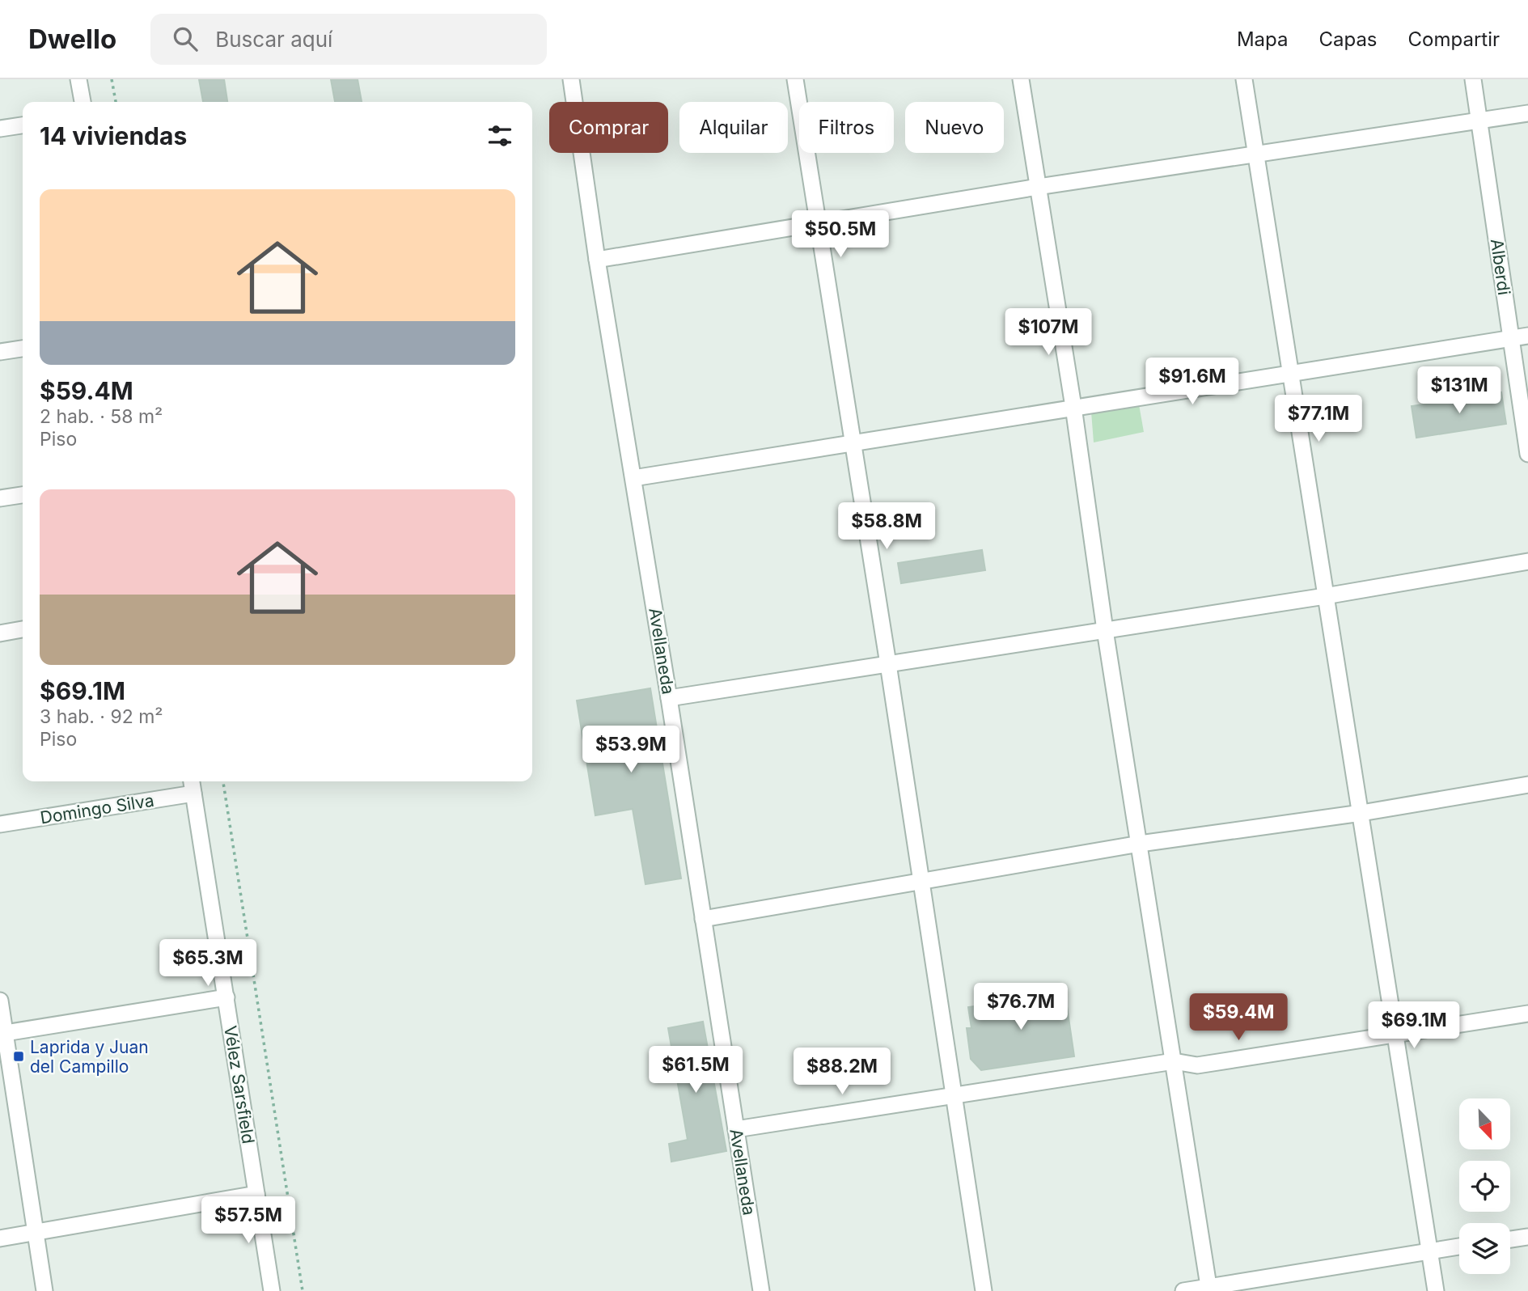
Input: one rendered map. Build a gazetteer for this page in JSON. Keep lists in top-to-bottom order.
{
  "streets": {
    "street": [
      "Alberdi",
      "Avellaneda",
      "Domingo Silva",
      "Vélez Sarsfield"
    ]
  },
  "crossings": [
    ["Domingo Silva", "Vélez Sarsfield"]
  ],
  "places": {
    "transit": ["Laprida y Juan del Campillo"]
  },
  "north": "bottom right",
  "page": {
    "header": "Dwello",
    "search": "Buscar aquí",
    "nav": ["Mapa", "Capas", "Compartir"],
    "chip": [
      "Comprar",
      "Alquilar",
      "Filtros",
      "Nuevo"
    ],
    "heading": "14 viviendas",
    "list": [
      {
        "name": "$59.4M",
        "note": "2 hab. · 58 m² · Piso"
      },
      {
        "name": "$69.1M",
        "note": "3 hab. · 92 m² · Piso"
      }
    ],
    "price": [
      "$50.5M",
      "$107M",
      "$91.6M",
      "$131M",
      "$77.1M",
      "$58.8M",
      "$53.9M",
      "$65.3M",
      "$76.7M",
      "$59.4M",
      "$69.1M",
      "$61.5M",
      "$88.2M",
      "$57.5M"
    ]
  }
}
